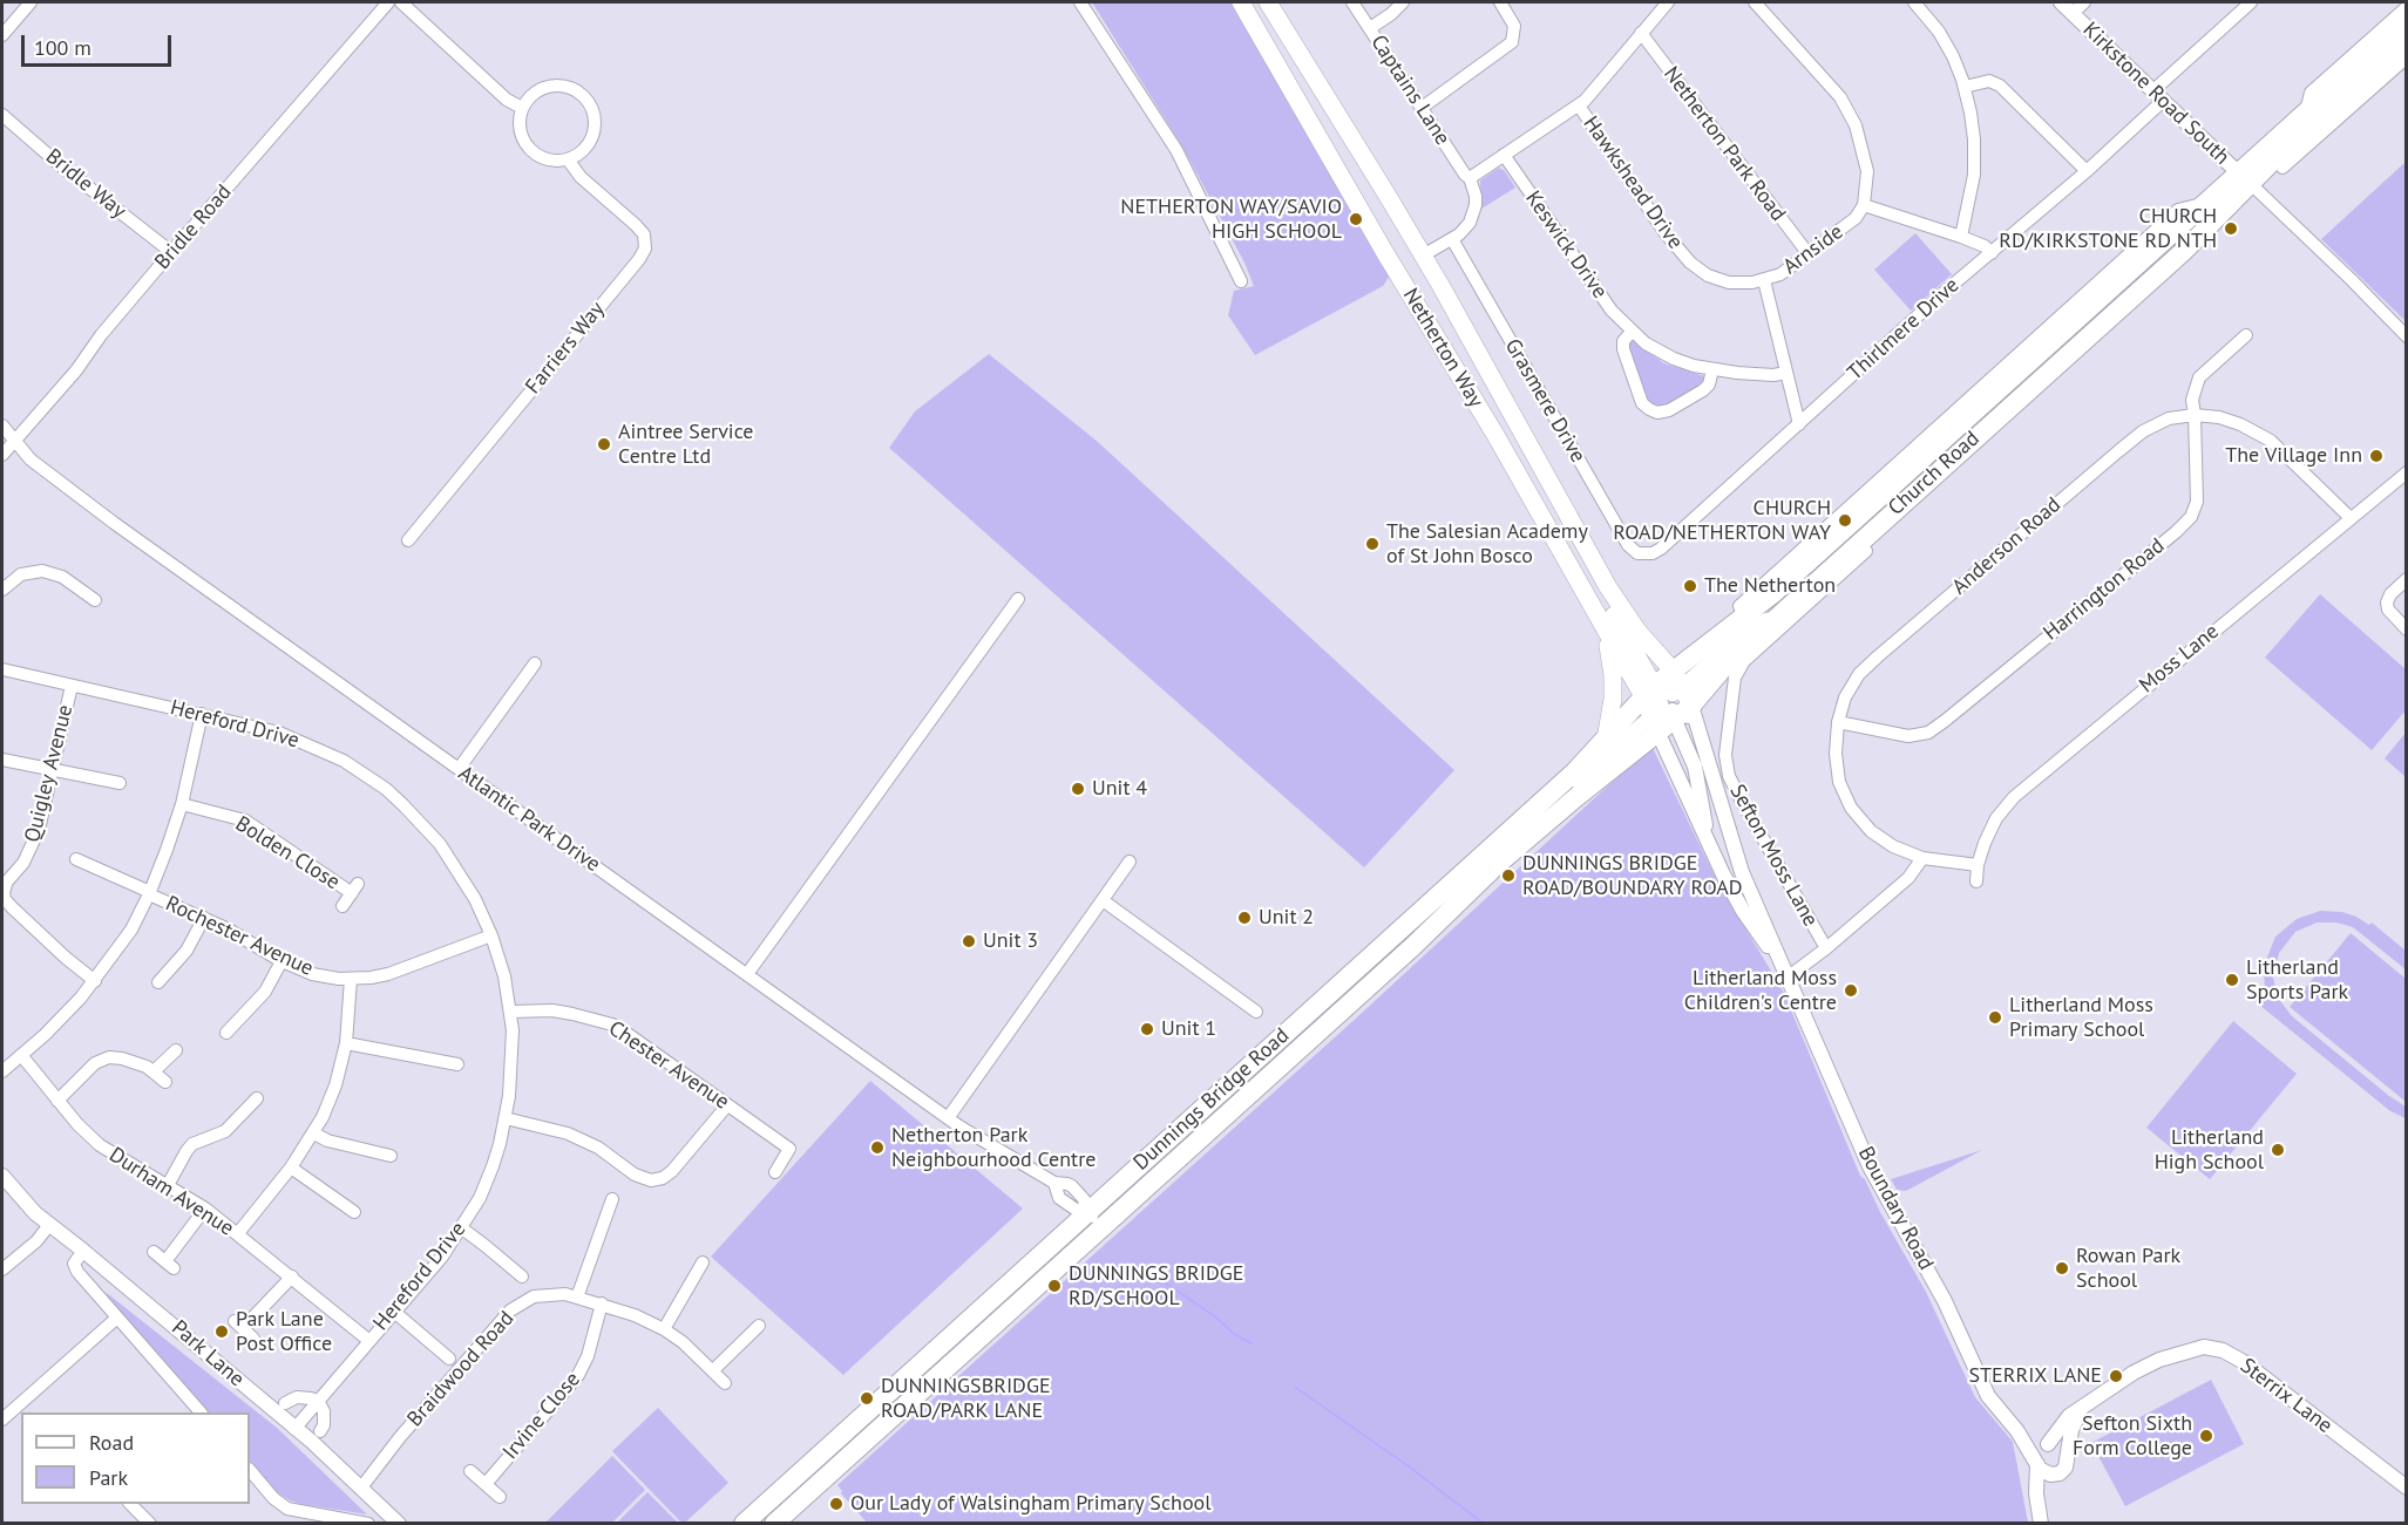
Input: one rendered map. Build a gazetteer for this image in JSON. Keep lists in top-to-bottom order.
{
  "streets": {
    "highway": ["Church Road", "Dunnings Bridge Road"],
    "main road": ["Netherton Way"],
    "street": [
      "Captains Lane",
      "Kirkstone Road South",
      "Netherton Park Road",
      "Hawkshead Drive",
      "Bridle Way",
      "Bridle Road",
      "Keswick Drive",
      "Arnside",
      "Thirlmere Drive",
      "Farriers Way",
      "Grasmere Drive",
      "Anderson Road",
      "Harrington Road",
      "Moss Lane",
      "Hereford Drive",
      "Quigley Avenue",
      "Atlantic Park Drive",
      "Bolden Close",
      "Sefton Moss Lane",
      "Rochester Avenue",
      "Chester Avenue",
      "Durham Avenue",
      "Boundary Road",
      "Park Lane",
      "Braidwood Road",
      "Sterrix Lane",
      "Irvine Close"
    ]
  },
  "crossings": [
    ["Kirkstone Road South", "Thirlmere Drive"],
    ["Kirkstone Road South", "Church Road"],
    ["Netherton Park Road", "Arnside"],
    ["Hawkshead Drive", "Arnside"],
    ["Bridle Way", "Bridle Road"],
    ["Bridle Road", "Atlantic Park Drive"],
    ["Keswick Drive", "Arnside"],
    ["Arnside", "Thirlmere Drive"],
    ["Thirlmere Drive", "Grasmere Drive"],
    ["Netherton Way", "Church Road"],
    ["Netherton Way", "Dunnings Bridge Road"],
    ["Netherton Way", "Boundary Road"],
    ["Church Road", "Sefton Moss Lane"],
    ["Church Road", "Dunnings Bridge Road"],
    ["Church Road", "Boundary Road"],
    ["Anderson Road", "Harrington Road"],
    ["Anderson Road", "Moss Lane"],
    ["Hereford Drive", "Quigley Avenue"],
    ["Hereford Drive", "Rochester Avenue"],
    ["Hereford Drive", "Chester Avenue"],
    ["Hereford Drive", "Durham Avenue"],
    ["Hereford Drive", "Park Lane"],
    ["Atlantic Park Drive", "Dunnings Bridge Road"],
    ["Dunnings Bridge Road", "Boundary Road"],
    ["Boundary Road", "Sterrix Lane"],
    ["Park Lane", "Braidwood Road"],
    ["Braidwood Road", "Irvine Close"]
  ],
  "places": [
    "NETHERTON WAY/SAVIO HIGH SCHOOL",
    "CHURCH RD/KIRKSTONE RD NTH",
    "Aintree Service Centre Ltd",
    "The Village Inn",
    "CHURCH ROAD/NETHERTON WAY",
    "The Salesian Academy of St John Bosco",
    "The Netherton",
    "Unit 4",
    "DUNNINGS BRIDGE ROAD/BOUNDARY ROAD",
    "Unit 2",
    "Unit 3",
    "Litherland Sports Park",
    "Litherland Moss Children's Centre",
    "Litherland Moss Primary School",
    "Unit 1",
    "Netherton Park Neighbourhood Centre",
    "Litherland High School",
    "Rowan Park School",
    "DUNNINGS BRIDGE RD/SCHOOL",
    "Park Lane Post Office",
    "STERRIX LANE",
    "DUNNINGSBRIDGE ROAD/PARK LANE",
    "Sefton Sixth Form College",
    "Our Lady of Walsingham Primary School"
  ],
  "legend": ["Road", "Park"],
  "scale_bar": "100 m"
}
